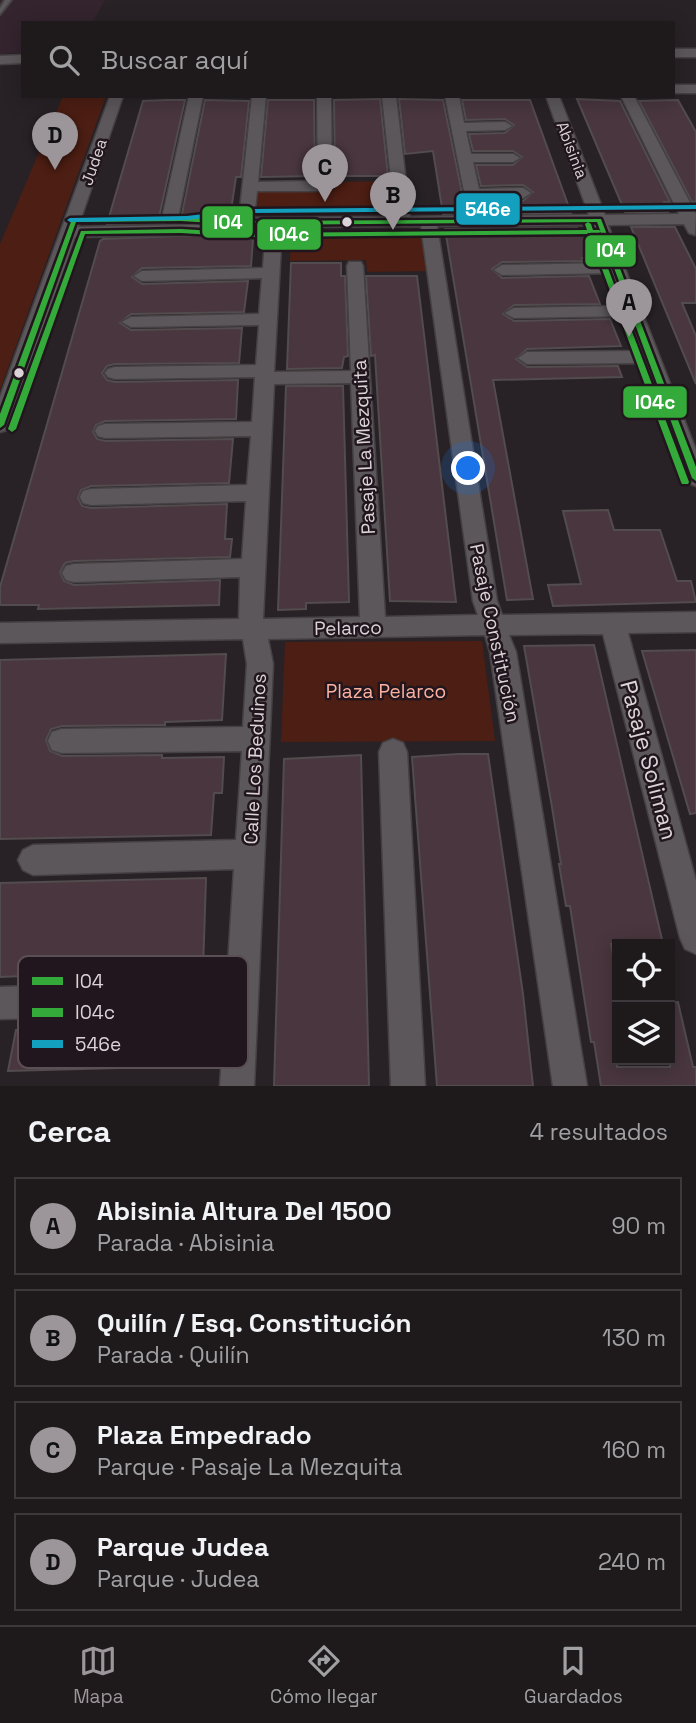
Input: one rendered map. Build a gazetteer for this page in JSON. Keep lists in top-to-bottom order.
{
  "streets": {
    "street": [
      "Abisinia",
      "Judea",
      "Pasaje La Mezquita",
      "Pelarco",
      "Pasaje Constitución",
      "Calle Los Beduinos",
      "Pasaje Soliman"
    ]
  },
  "crossings": [
    ["Pasaje La Mezquita", "Pelarco"],
    ["Pelarco", "Pasaje Constitución"],
    ["Pelarco", "Calle Los Beduinos"],
    ["Pelarco", "Pasaje Soliman"]
  ],
  "parks": ["Plaza Pelarco"],
  "lines": ["transit line 546e", "transit line I04", "transit line I04c"],
  "legend": ["I04", "I04c", "546e"],
  "page": {
    "search": "Buscar aquí",
    "pins": [
      "D",
      "C",
      "B",
      "A"
    ],
    "heading": ["Cerca", "4 resultados"],
    "list": [
      {
        "mark": "A",
        "name": "Abisinia Altura Del 1500",
        "note": "Parada · Abisinia",
        "value": "90 m"
      },
      {
        "mark": "B",
        "name": "Quilín / Esq. Constitución",
        "note": "Parada · Quilín",
        "value": "130 m"
      },
      {
        "mark": "C",
        "name": "Plaza Empedrado",
        "note": "Parque · Pasaje La Mezquita",
        "value": "160 m"
      },
      {
        "mark": "D",
        "name": "Parque Judea",
        "note": "Parque · Judea",
        "value": "240 m"
      }
    ],
    "nav": ["Mapa", "Cómo llegar", "Guardados"]
  }
}
